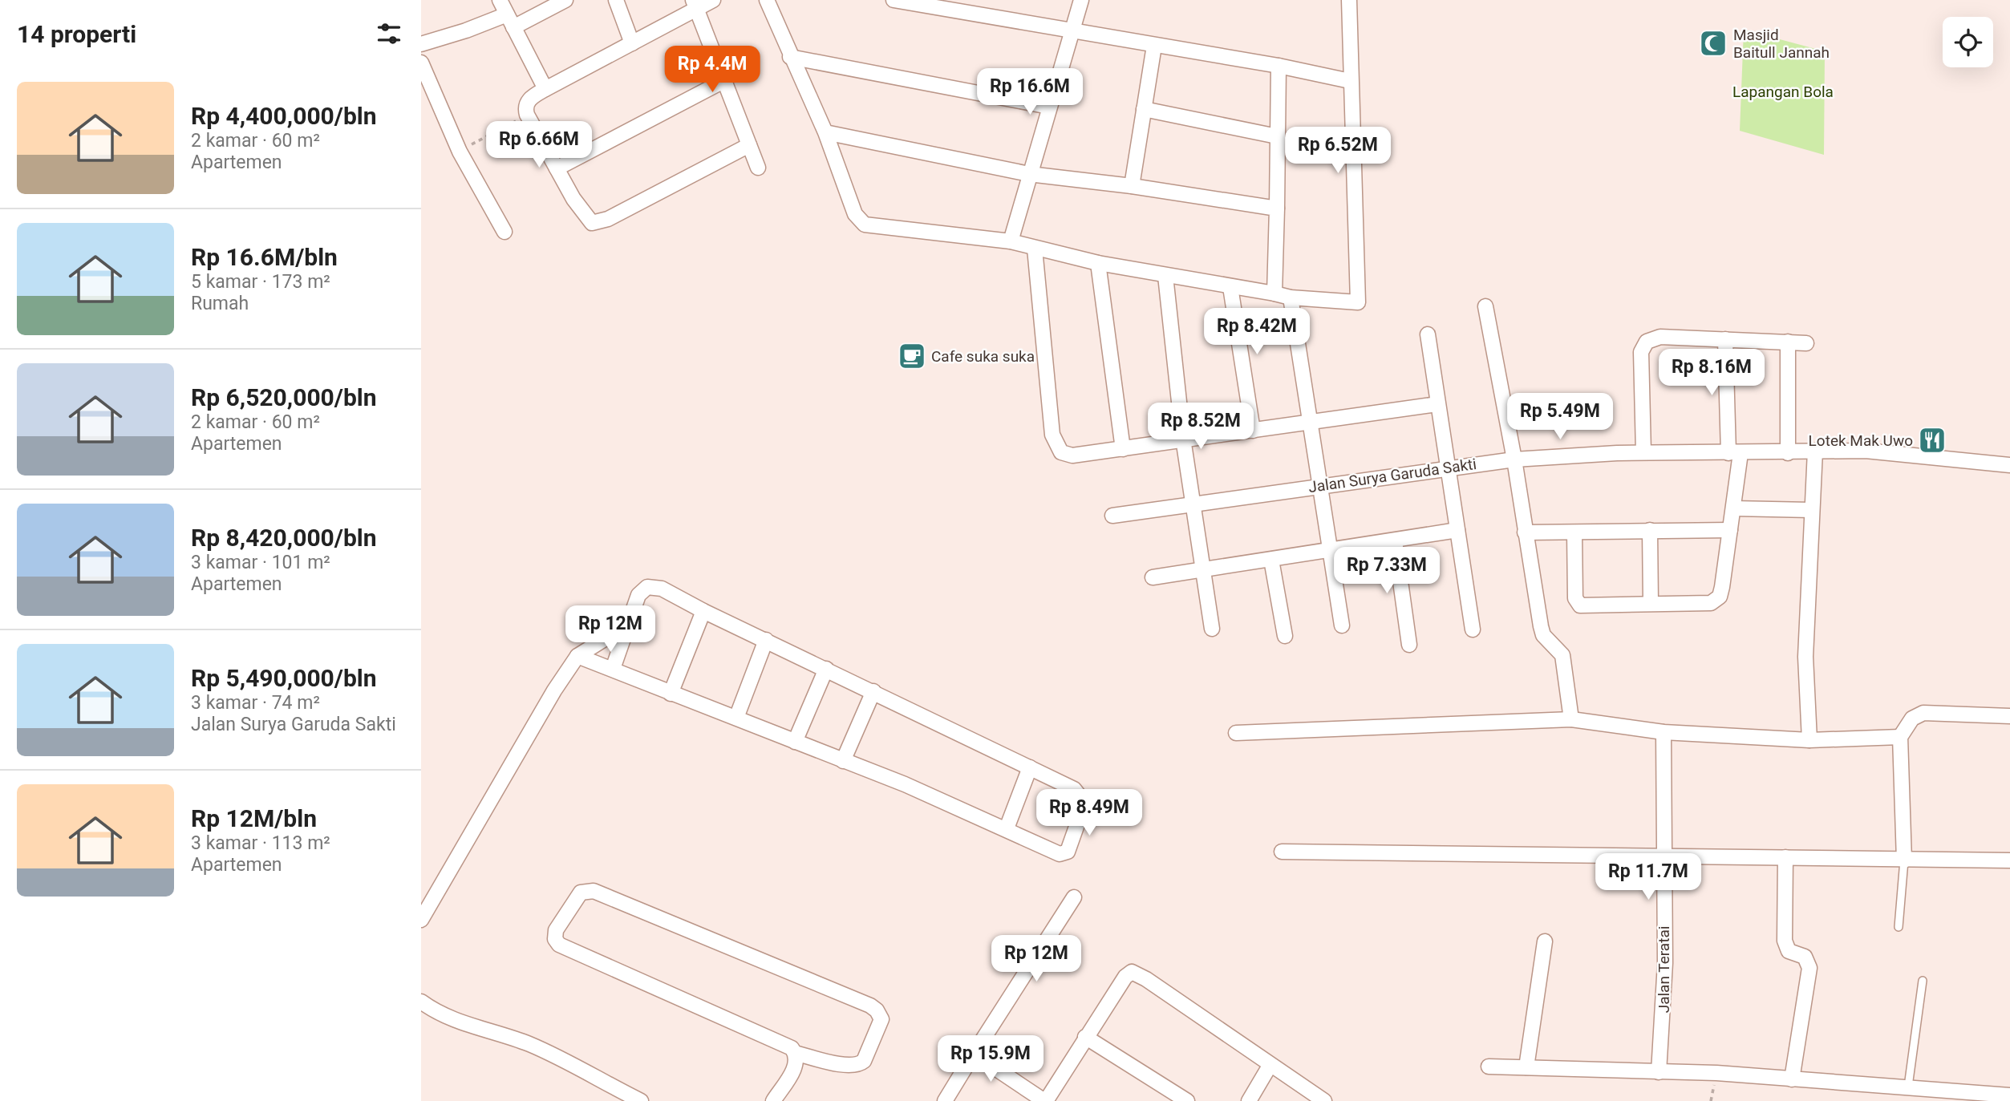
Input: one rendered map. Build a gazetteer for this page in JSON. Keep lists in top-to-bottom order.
{
  "streets": {
    "street": ["Jalan Surya Garuda Sakti", "Jalan Teratai"]
  },
  "parks": ["Lapangan Bola"],
  "places": {
    "mosque": ["Masjid Baitull Jannah"],
    "cafe": ["Cafe suka suka"],
    "restaurant": ["Lotek Mak Uwo"]
  },
  "page": {
    "heading": "14 properti",
    "price": [
      "Rp 4.4M",
      "Rp 16.6M",
      "Rp 6.66M",
      "Rp 6.52M",
      "Rp 8.42M",
      "Rp 8.16M",
      "Rp 5.49M",
      "Rp 8.52M",
      "Rp 7.33M",
      "Rp 12M",
      "Rp 8.49M",
      "Rp 11.7M",
      "Rp 12M",
      "Rp 15.9M"
    ],
    "list": [
      {
        "name": "Rp 4,400,000/bln",
        "note": "2 kamar · 60 m² · Apartemen"
      },
      {
        "name": "Rp 16.6M/bln",
        "note": "5 kamar · 173 m² · Rumah"
      },
      {
        "name": "Rp 6,520,000/bln",
        "note": "2 kamar · 60 m² · Apartemen"
      },
      {
        "name": "Rp 8,420,000/bln",
        "note": "3 kamar · 101 m² · Apartemen"
      },
      {
        "name": "Rp 5,490,000/bln",
        "note": "3 kamar · 74 m² · Jalan Surya Garuda Sakti"
      },
      {
        "name": "Rp 12M/bln",
        "note": "3 kamar · 113 m² · Apartemen"
      }
    ]
  }
}
